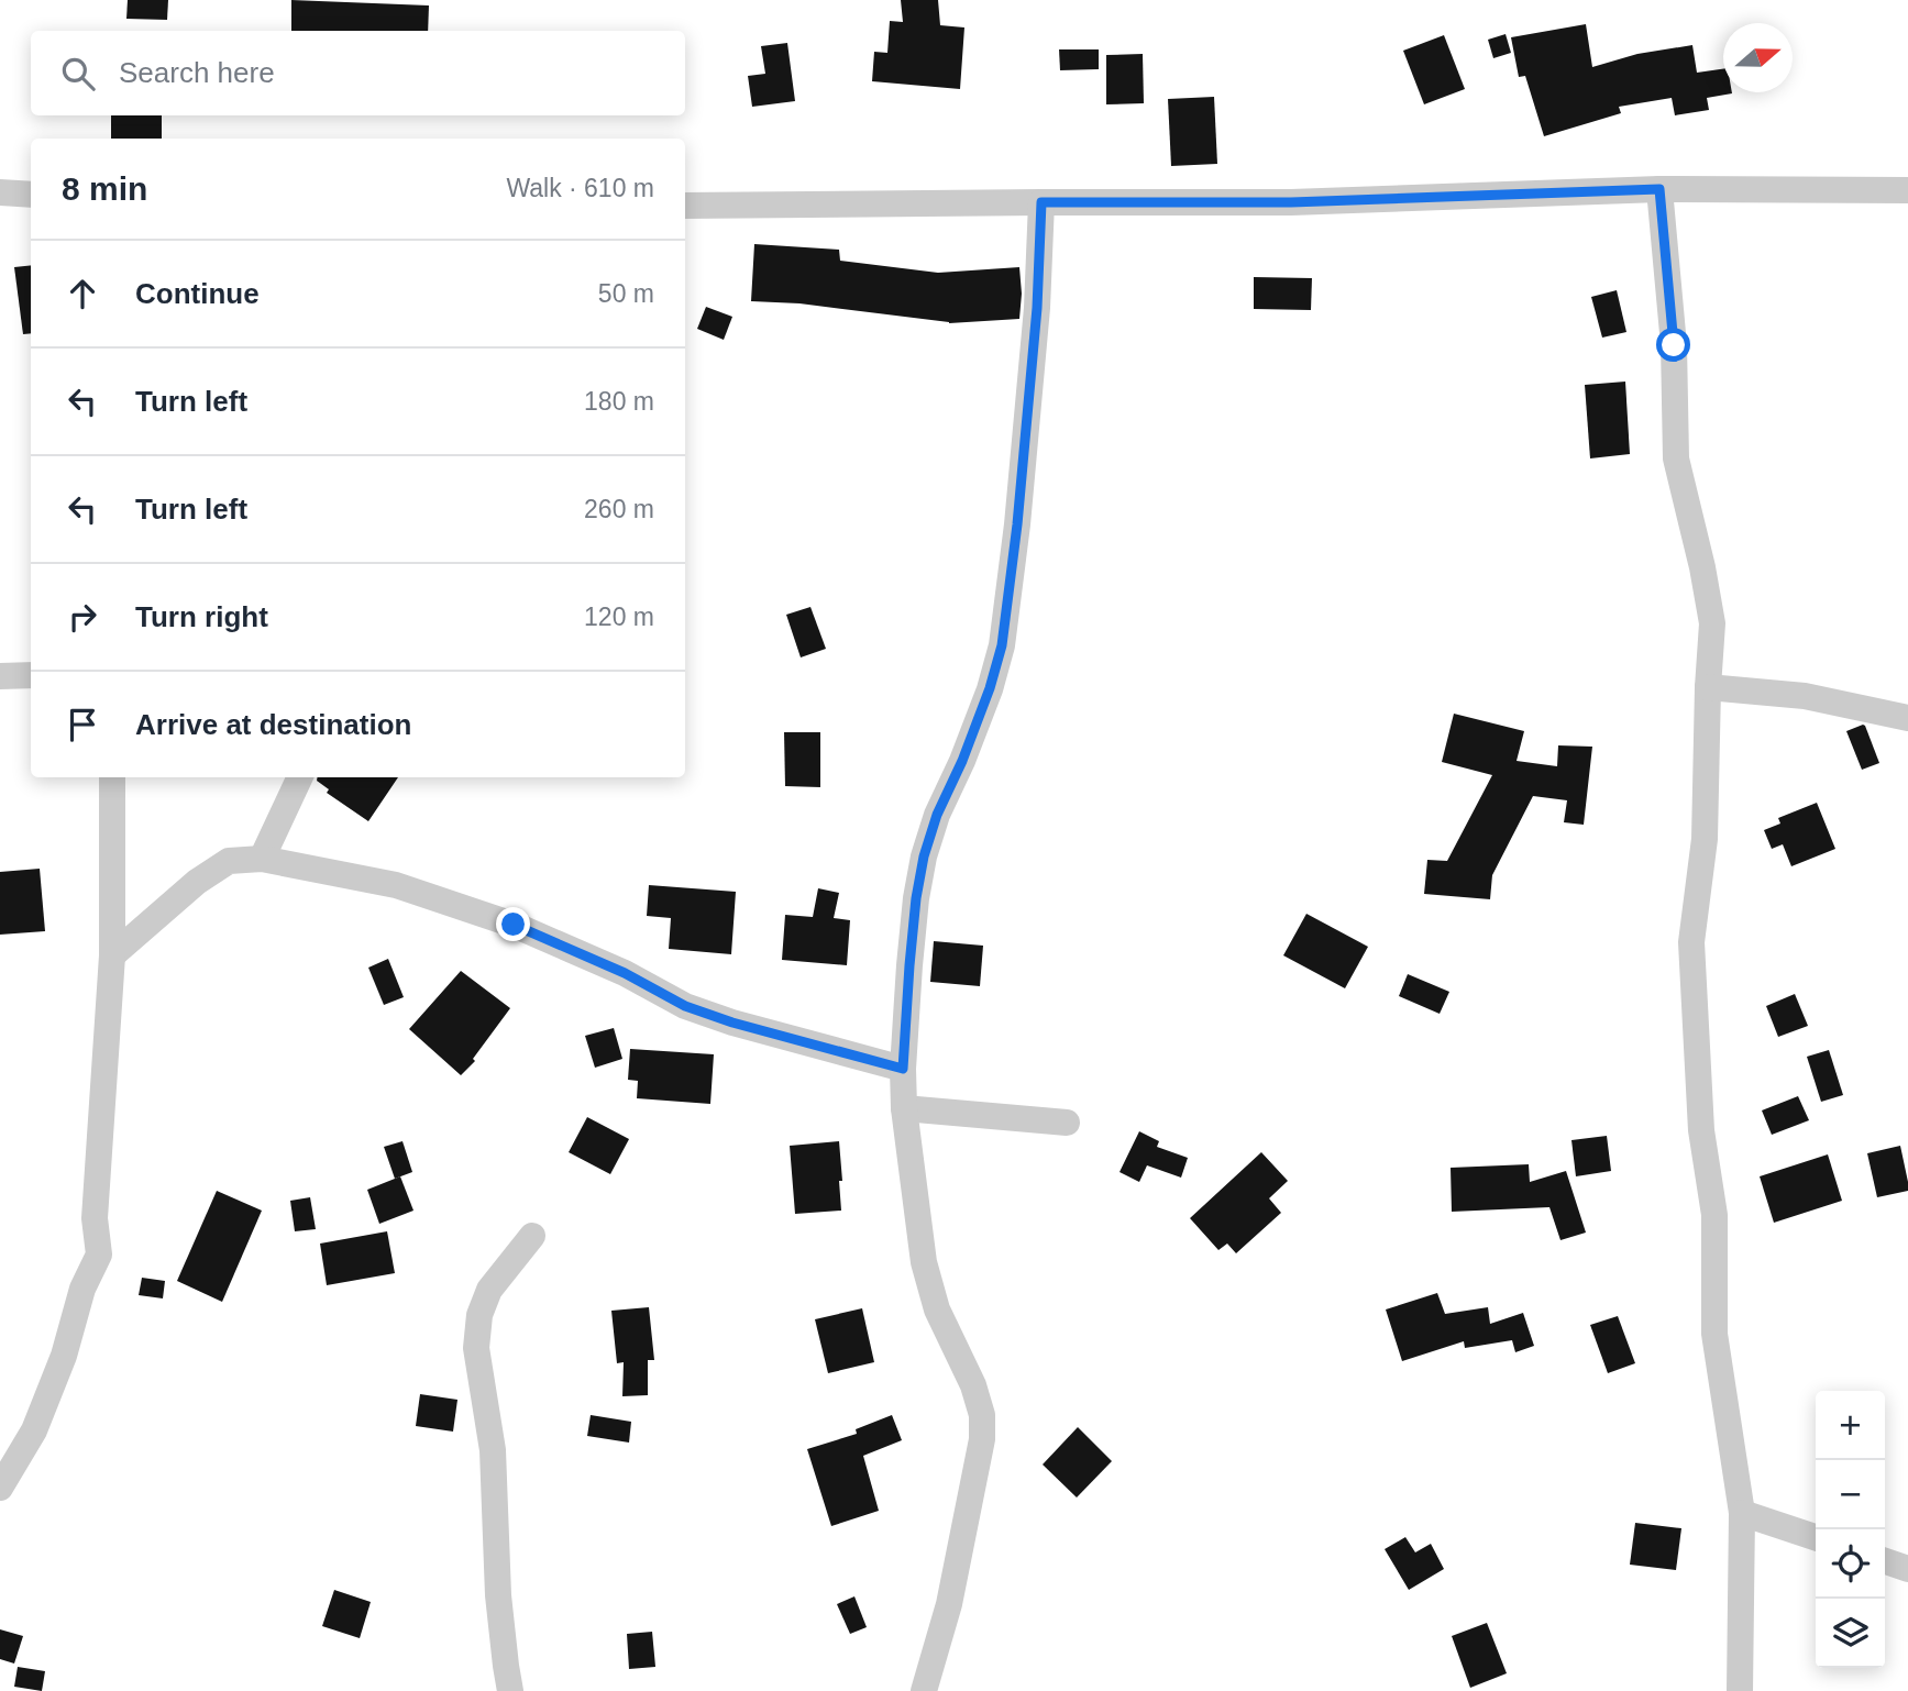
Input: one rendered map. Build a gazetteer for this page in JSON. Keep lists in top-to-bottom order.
{
  "north": "right",
  "page": {
    "search": "Search here",
    "heading": ["8 min", "Walk · 610 m"],
    "list": [
      ["Continue", "50 m"],
      ["Turn left", "180 m"],
      ["Turn left", "260 m"],
      ["Turn right", "120 m"],
      "Arrive at destination"
    ],
    "map_buttons": ["+", "−"]
  }
}
